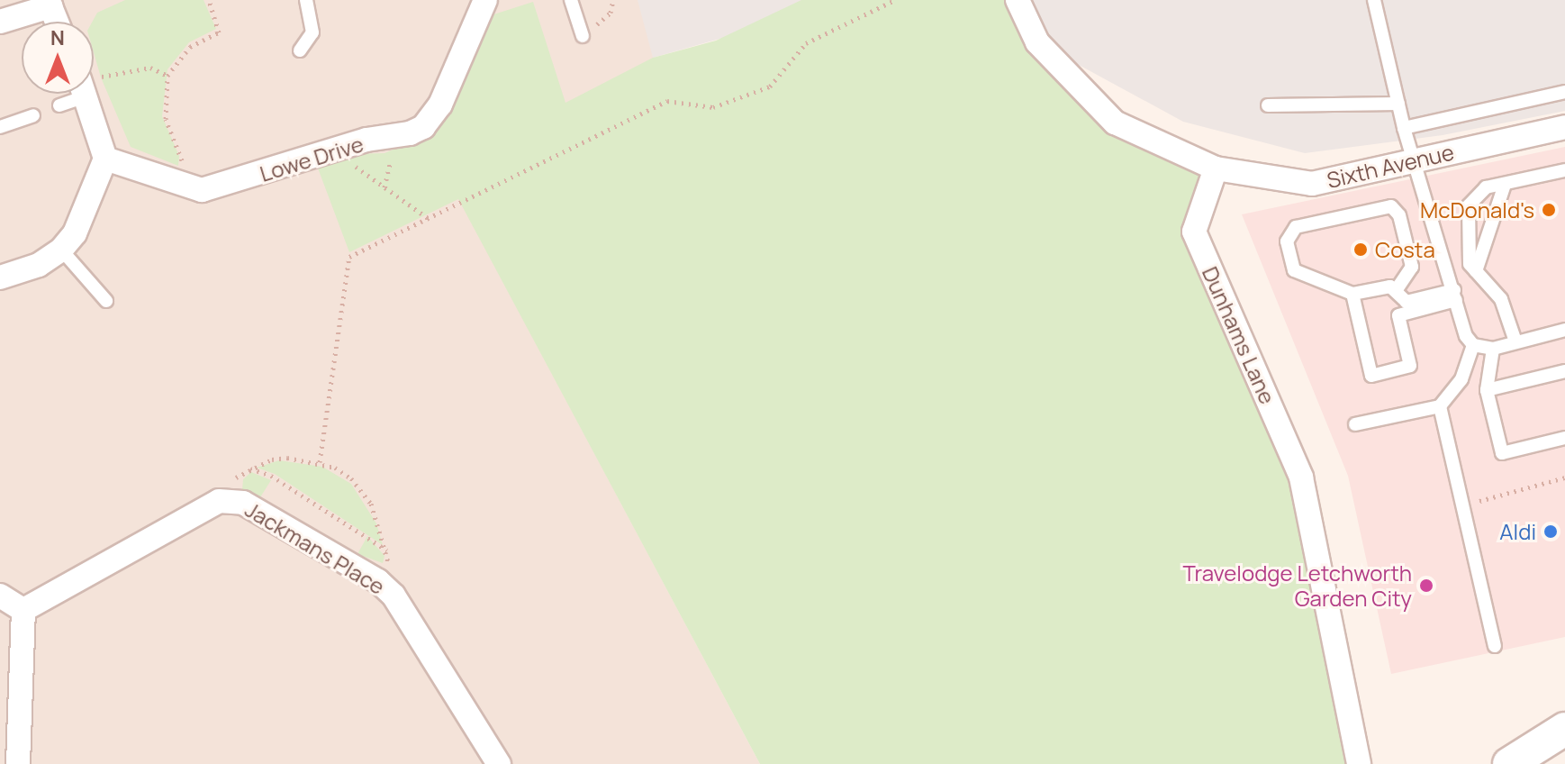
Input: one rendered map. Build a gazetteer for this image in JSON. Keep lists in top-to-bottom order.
{
  "streets": {
    "street": [
      "Lowe Drive",
      "Sixth Avenue",
      "Dunhams Lane",
      "Jackmans Place"
    ]
  },
  "crossings": [
    ["Sixth Avenue", "Dunhams Lane"]
  ],
  "places": [
    "McDonald's",
    "Costa",
    "Aldi",
    "Travelodge Letchworth Garden City"
  ],
  "north": "top"
}
